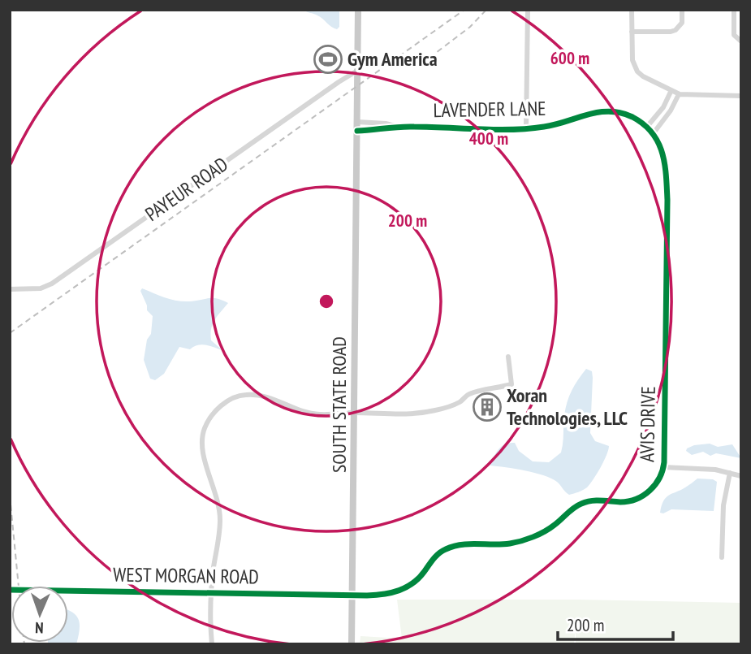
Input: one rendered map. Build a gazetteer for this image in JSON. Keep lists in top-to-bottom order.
{
  "streets": {
    "main road": ["SOUTH STATE ROAD"],
    "street": [
      "LAVENDER LANE",
      "PAYEUR ROAD",
      "AVIS DRIVE",
      "WEST MORGAN ROAD"
    ]
  },
  "crossings": [
    ["LAVENDER LANE", "SOUTH STATE ROAD"],
    ["LAVENDER LANE", "AVIS DRIVE"],
    ["PAYEUR ROAD", "SOUTH STATE ROAD"],
    ["SOUTH STATE ROAD", "AVIS DRIVE"],
    ["SOUTH STATE ROAD", "WEST MORGAN ROAD"],
    ["AVIS DRIVE", "WEST MORGAN ROAD"]
  ],
  "places": {
    "sports": ["Gym America"],
    "building": ["Xoran Technologies, LLC"]
  },
  "scale_bar": "200 m",
  "north": "bottom",
  "rings": ["600 m", "400 m", "200 m"]
}
